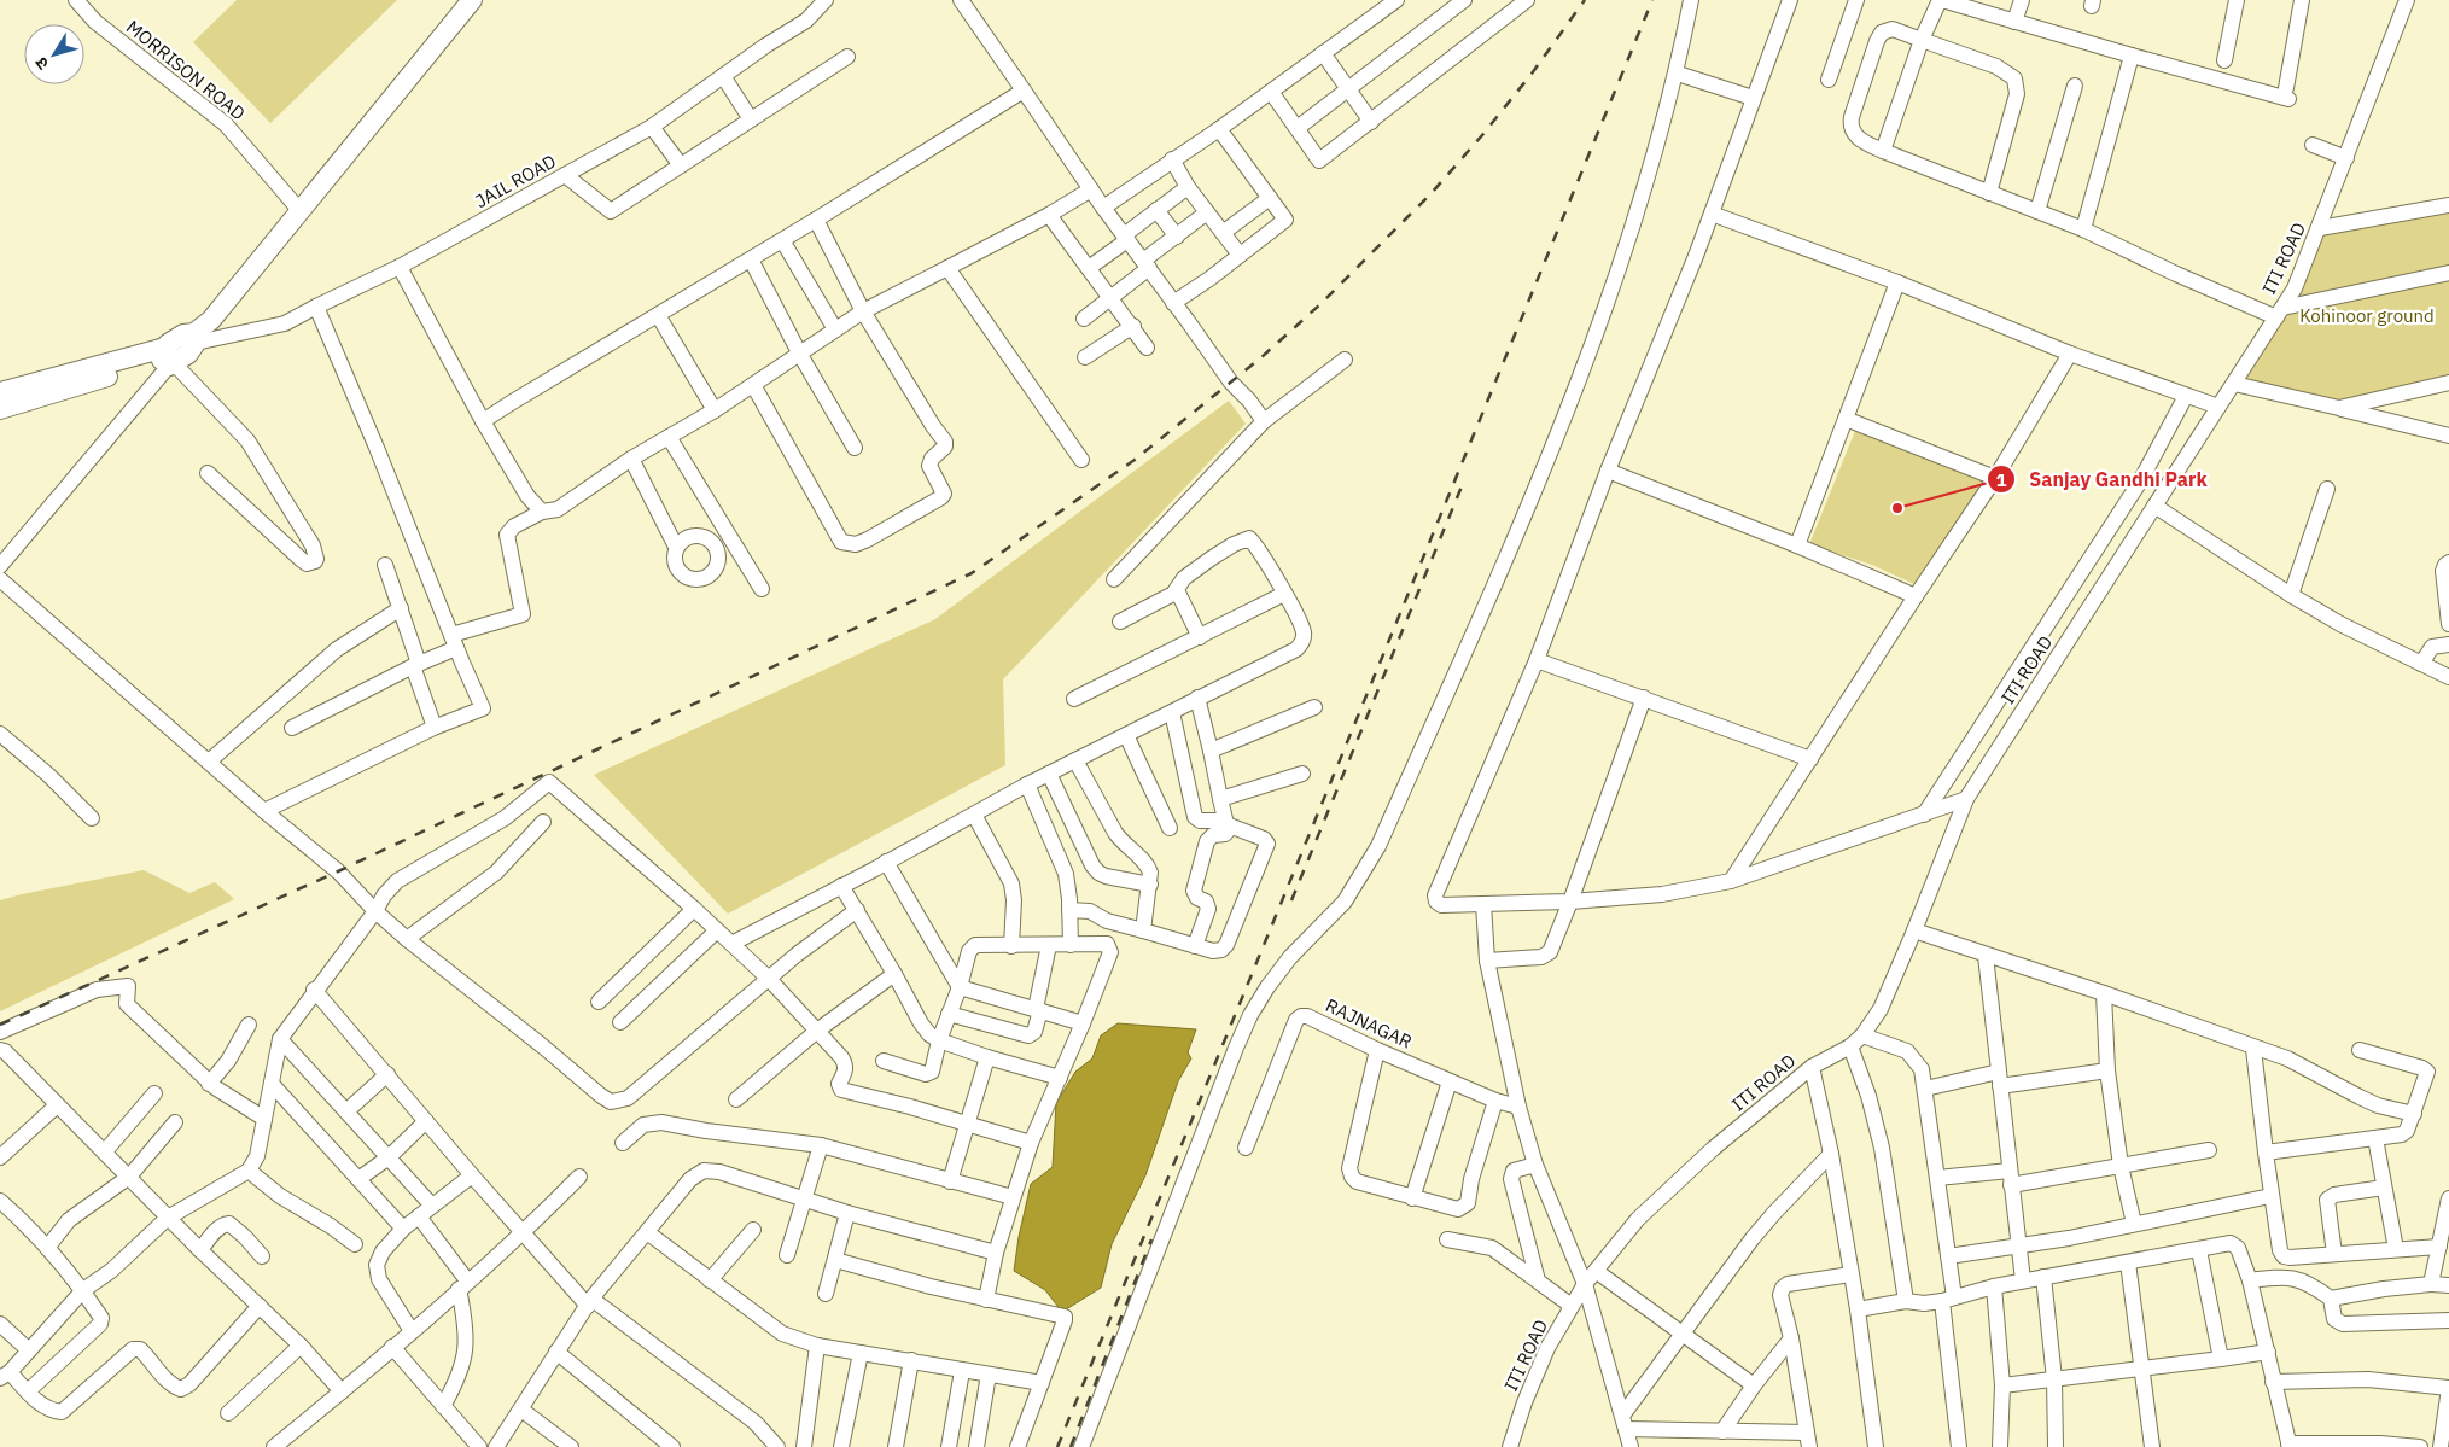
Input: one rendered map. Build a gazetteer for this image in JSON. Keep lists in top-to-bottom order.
{
  "streets": {
    "street": [
      "MORRISON ROAD",
      "JAIL ROAD",
      "ITI ROAD",
      "RAJNAGAR"
    ]
  },
  "parks": ["Kohinoor ground"],
  "places": ["Sanjay Gandhi Park"],
  "north": "bottom left"
}
